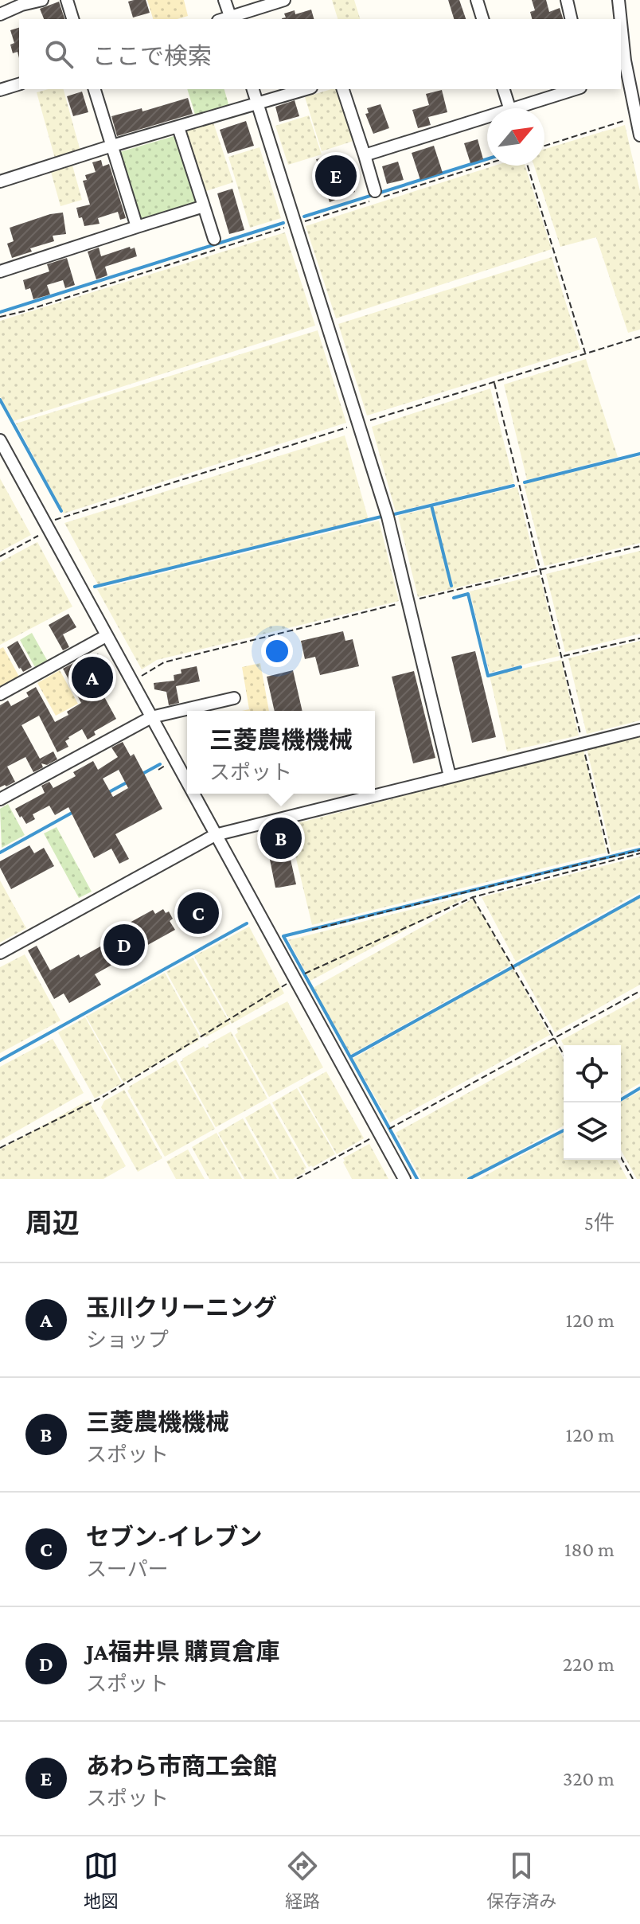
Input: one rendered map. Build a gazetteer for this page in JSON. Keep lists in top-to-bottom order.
{
  "north": "top right",
  "page": {
    "search": "ここで検索",
    "pins": [
      "E",
      "A",
      "B",
      "C",
      "D"
    ],
    "popup": ["三菱農機機械", "スポット"],
    "heading": ["周辺", "5件"],
    "list": [
      {
        "mark": "A",
        "name": "玉川クリーニング",
        "note": "ショップ",
        "value": "120 m"
      },
      {
        "mark": "B",
        "name": "三菱農機機械",
        "note": "スポット",
        "value": "120 m"
      },
      {
        "mark": "C",
        "name": "セブン-イレブン",
        "note": "スーパー",
        "value": "180 m"
      },
      {
        "mark": "D",
        "name": "JA福井県 購買倉庫",
        "note": "スポット",
        "value": "220 m"
      },
      {
        "mark": "E",
        "name": "あわら市商工会館",
        "note": "スポット",
        "value": "320 m"
      }
    ],
    "nav": ["地図", "経路", "保存済み"]
  }
}
